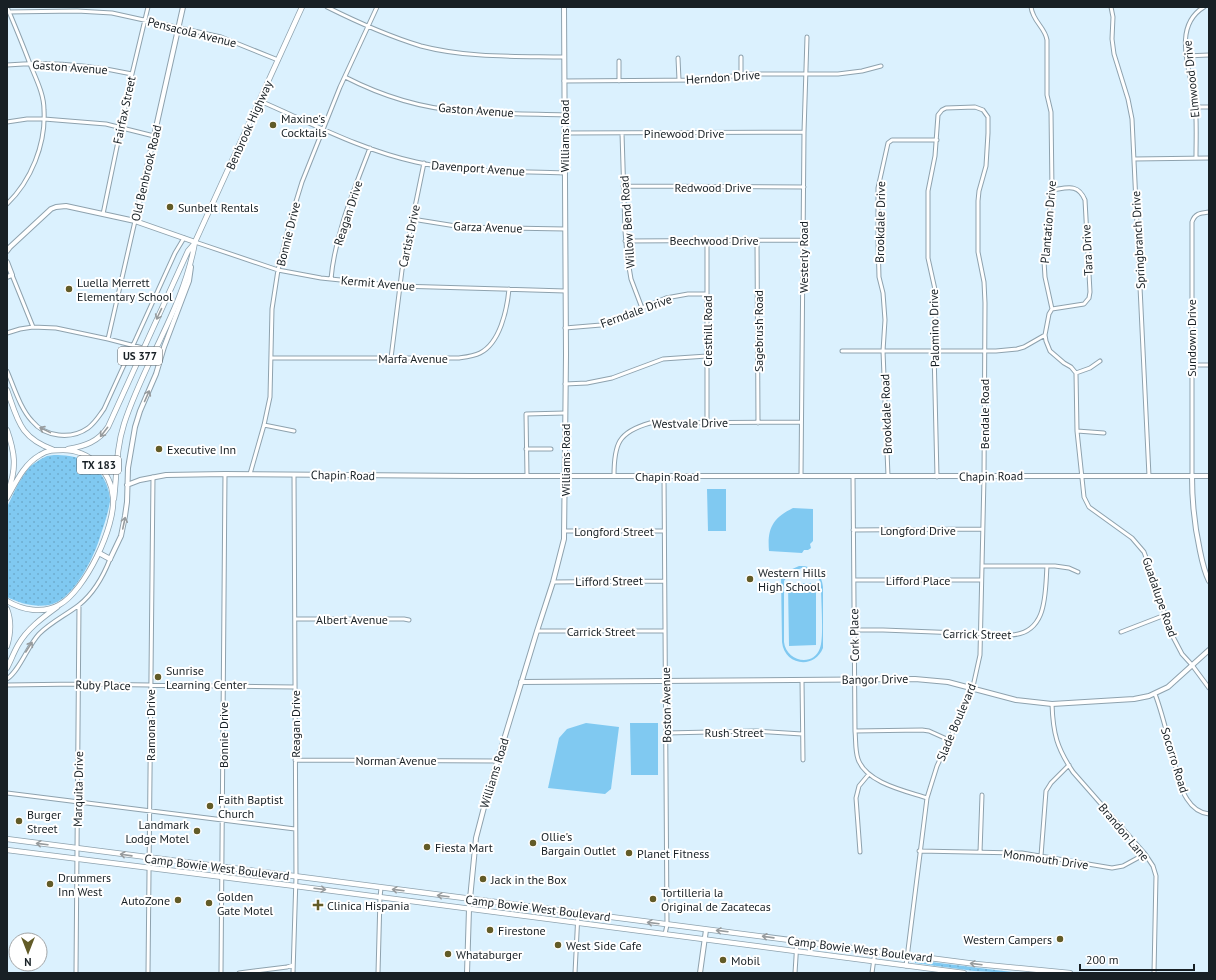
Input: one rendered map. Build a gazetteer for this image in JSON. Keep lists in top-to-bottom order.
{
  "streets": {
    "main road": [
      "Benbrook Highway",
      "US 377",
      "TX 183",
      "Camp Bowie West Boulevard"
    ],
    "street": [
      "Pensacola Avenue",
      "Gaston Avenue",
      "Herndon Drive",
      "Elmwood Drive",
      "Fairfax Street",
      "Pinewood Drive",
      "Williams Road",
      "Davenport Avenue",
      "Old Benbrook Road",
      "Redwood Drive",
      "Reagan Drive",
      "Willow Bend Road",
      "Brookdale Drive",
      "Plantation Drive",
      "Garza Avenue",
      "Bonnie Drive",
      "Cartist Drive",
      "Beechwood Drive",
      "Springbranch Drive",
      "Tara Drive",
      "Westerly Road",
      "Kermit Avenue",
      "Ferndale Drive",
      "Palomino Drive",
      "Cresthill Road",
      "Sagebrush Road",
      "Sundown Drive",
      "Marfa Avenue",
      "Brookdale Road",
      "Bendale Road",
      "Westvale Drive",
      "Chapin Road",
      "Longford Drive",
      "Longford Street",
      "Lifford Place",
      "Lifford Street",
      "Guadalupe Road",
      "Albert Avenue",
      "Carrick Street",
      "Cork Place",
      "Bangor Drive",
      "Ruby Place",
      "Boston Avenue",
      "Slade Boulevard",
      "Ramona Drive",
      "Rush Street",
      "Norman Avenue",
      "Socorro Road",
      "Marquita Drive",
      "Brandon Lane",
      "Monmouth Drive"
    ]
  },
  "crossings": [
    ["Pensacola Avenue", "Fairfax Street"],
    ["Pensacola Avenue", "Benbrook Highway"],
    ["Pensacola Avenue", "Old Benbrook Road"],
    ["Gaston Avenue", "Fairfax Street"],
    ["Gaston Avenue", "Williams Road"],
    ["Gaston Avenue", "Bonnie Drive"],
    ["Herndon Drive", "Williams Road"],
    ["Herndon Drive", "Westerly Road"],
    ["Benbrook Highway", "Davenport Avenue"],
    ["Benbrook Highway", "Kermit Avenue"],
    ["Benbrook Highway", "US 377"],
    ["Benbrook Highway", "TX 183"],
    ["Benbrook Highway", "Chapin Road"],
    ["Benbrook Highway", "Marquita Drive"],
    ["Pinewood Drive", "Williams Road"],
    ["Pinewood Drive", "Willow Bend Road"],
    ["Pinewood Drive", "Westerly Road"],
    ["Williams Road", "Davenport Avenue"],
    ["Williams Road", "Garza Avenue"],
    ["Williams Road", "Kermit Avenue"],
    ["Williams Road", "Ferndale Drive"],
    ["Williams Road", "Chapin Road"],
    ["Williams Road", "Longford Street"],
    ["Williams Road", "Lifford Street"],
    ["Williams Road", "Carrick Street"],
    ["Williams Road", "Bangor Drive"],
    ["Williams Road", "Norman Avenue"],
    ["Williams Road", "Camp Bowie West Boulevard"],
    ["Davenport Avenue", "Reagan Drive"],
    ["Davenport Avenue", "Bonnie Drive"],
    ["Davenport Avenue", "Cartist Drive"],
    ["Redwood Drive", "Willow Bend Road"],
    ["Redwood Drive", "Westerly Road"],
    ["Reagan Drive", "Kermit Avenue"],
    ["Reagan Drive", "Chapin Road"],
    ["Reagan Drive", "Albert Avenue"],
    ["Reagan Drive", "Ruby Place"],
    ["Reagan Drive", "Norman Avenue"],
    ["Reagan Drive", "Camp Bowie West Boulevard"],
    ["Willow Bend Road", "Beechwood Drive"],
    ["Willow Bend Road", "Ferndale Drive"],
    ["Brookdale Drive", "Palomino Drive"],
    ["Brookdale Drive", "Brookdale Road"],
    ["Plantation Drive", "Tara Drive"],
    ["Garza Avenue", "Cartist Drive"],
    ["Bonnie Drive", "Kermit Avenue"],
    ["Bonnie Drive", "Marfa Avenue"],
    ["Bonnie Drive", "Chapin Road"],
    ["Bonnie Drive", "Ruby Place"],
    ["Bonnie Drive", "Camp Bowie West Boulevard"],
    ["Cartist Drive", "Kermit Avenue"],
    ["Cartist Drive", "Marfa Avenue"],
    ["Beechwood Drive", "Westerly Road"],
    ["Beechwood Drive", "Cresthill Road"],
    ["Beechwood Drive", "Sagebrush Road"],
    ["Springbranch Drive", "Chapin Road"],
    ["Westerly Road", "Westvale Drive"],
    ["Westerly Road", "Chapin Road"],
    ["Kermit Avenue", "Marfa Avenue"],
    ["Ferndale Drive", "Cresthill Road"],
    ["Palomino Drive", "Bendale Road"],
    ["Palomino Drive", "Chapin Road"],
    ["Cresthill Road", "Westvale Drive"],
    ["Sagebrush Road", "Westvale Drive"],
    ["Sundown Drive", "Chapin Road"],
    ["US 377", "TX 183"],
    ["Brookdale Road", "Chapin Road"],
    ["Bendale Road", "Chapin Road"],
    ["Bendale Road", "Slade Boulevard"],
    ["Westvale Drive", "Chapin Road"],
    ["Chapin Road", "Guadalupe Road"],
    ["Chapin Road", "Cork Place"],
    ["Chapin Road", "Boston Avenue"],
    ["Chapin Road", "Slade Boulevard"],
    ["Chapin Road", "Ramona Drive"],
    ["Longford Drive", "Cork Place"],
    ["Longford Drive", "Slade Boulevard"],
    ["Longford Street", "Boston Avenue"],
    ["Lifford Place", "Cork Place"],
    ["Lifford Place", "Slade Boulevard"],
    ["Lifford Street", "Boston Avenue"],
    ["Guadalupe Road", "Bangor Drive"],
    ["Carrick Street", "Cork Place"],
    ["Carrick Street", "Boston Avenue"],
    ["Carrick Street", "Slade Boulevard"],
    ["Cork Place", "Bangor Drive"],
    ["Cork Place", "Slade Boulevard"],
    ["Bangor Drive", "Boston Avenue"],
    ["Bangor Drive", "Slade Boulevard"],
    ["Bangor Drive", "Socorro Road"],
    ["Bangor Drive", "Brandon Lane"],
    ["Ruby Place", "Ramona Drive"],
    ["Ruby Place", "Marquita Drive"],
    ["Boston Avenue", "Rush Street"],
    ["Boston Avenue", "Camp Bowie West Boulevard"],
    ["Slade Boulevard", "Monmouth Drive"],
    ["Slade Boulevard", "Camp Bowie West Boulevard"],
    ["Ramona Drive", "Camp Bowie West Boulevard"],
    ["Marquita Drive", "Camp Bowie West Boulevard"],
    ["Brandon Lane", "Monmouth Drive"]
  ],
  "places": {
    "other": [
      "Maxine's Cocktails",
      "Sunbelt Rentals",
      "Luella Merrett Elementary School",
      "Executive Inn",
      "Western Hills High School",
      "Sunrise Learning Center",
      "Faith Baptist Church",
      "Burger Street",
      "Landmark Lodge Motel",
      "Ollie's Bargain Outlet",
      "Fiesta Mart",
      "Planet Fitness",
      "Jack in the Box",
      "Drummers Inn West",
      "Tortilleria la Original de Zacatecas",
      "AutoZone",
      "Golden Gate Motel",
      "Firestone",
      "Western Campers",
      "West Side Cafe",
      "Whataburger",
      "Mobil"
    ],
    "health": ["Clinica Hispania"]
  },
  "scale_bar": "200 m",
  "north": "bottom"
}
